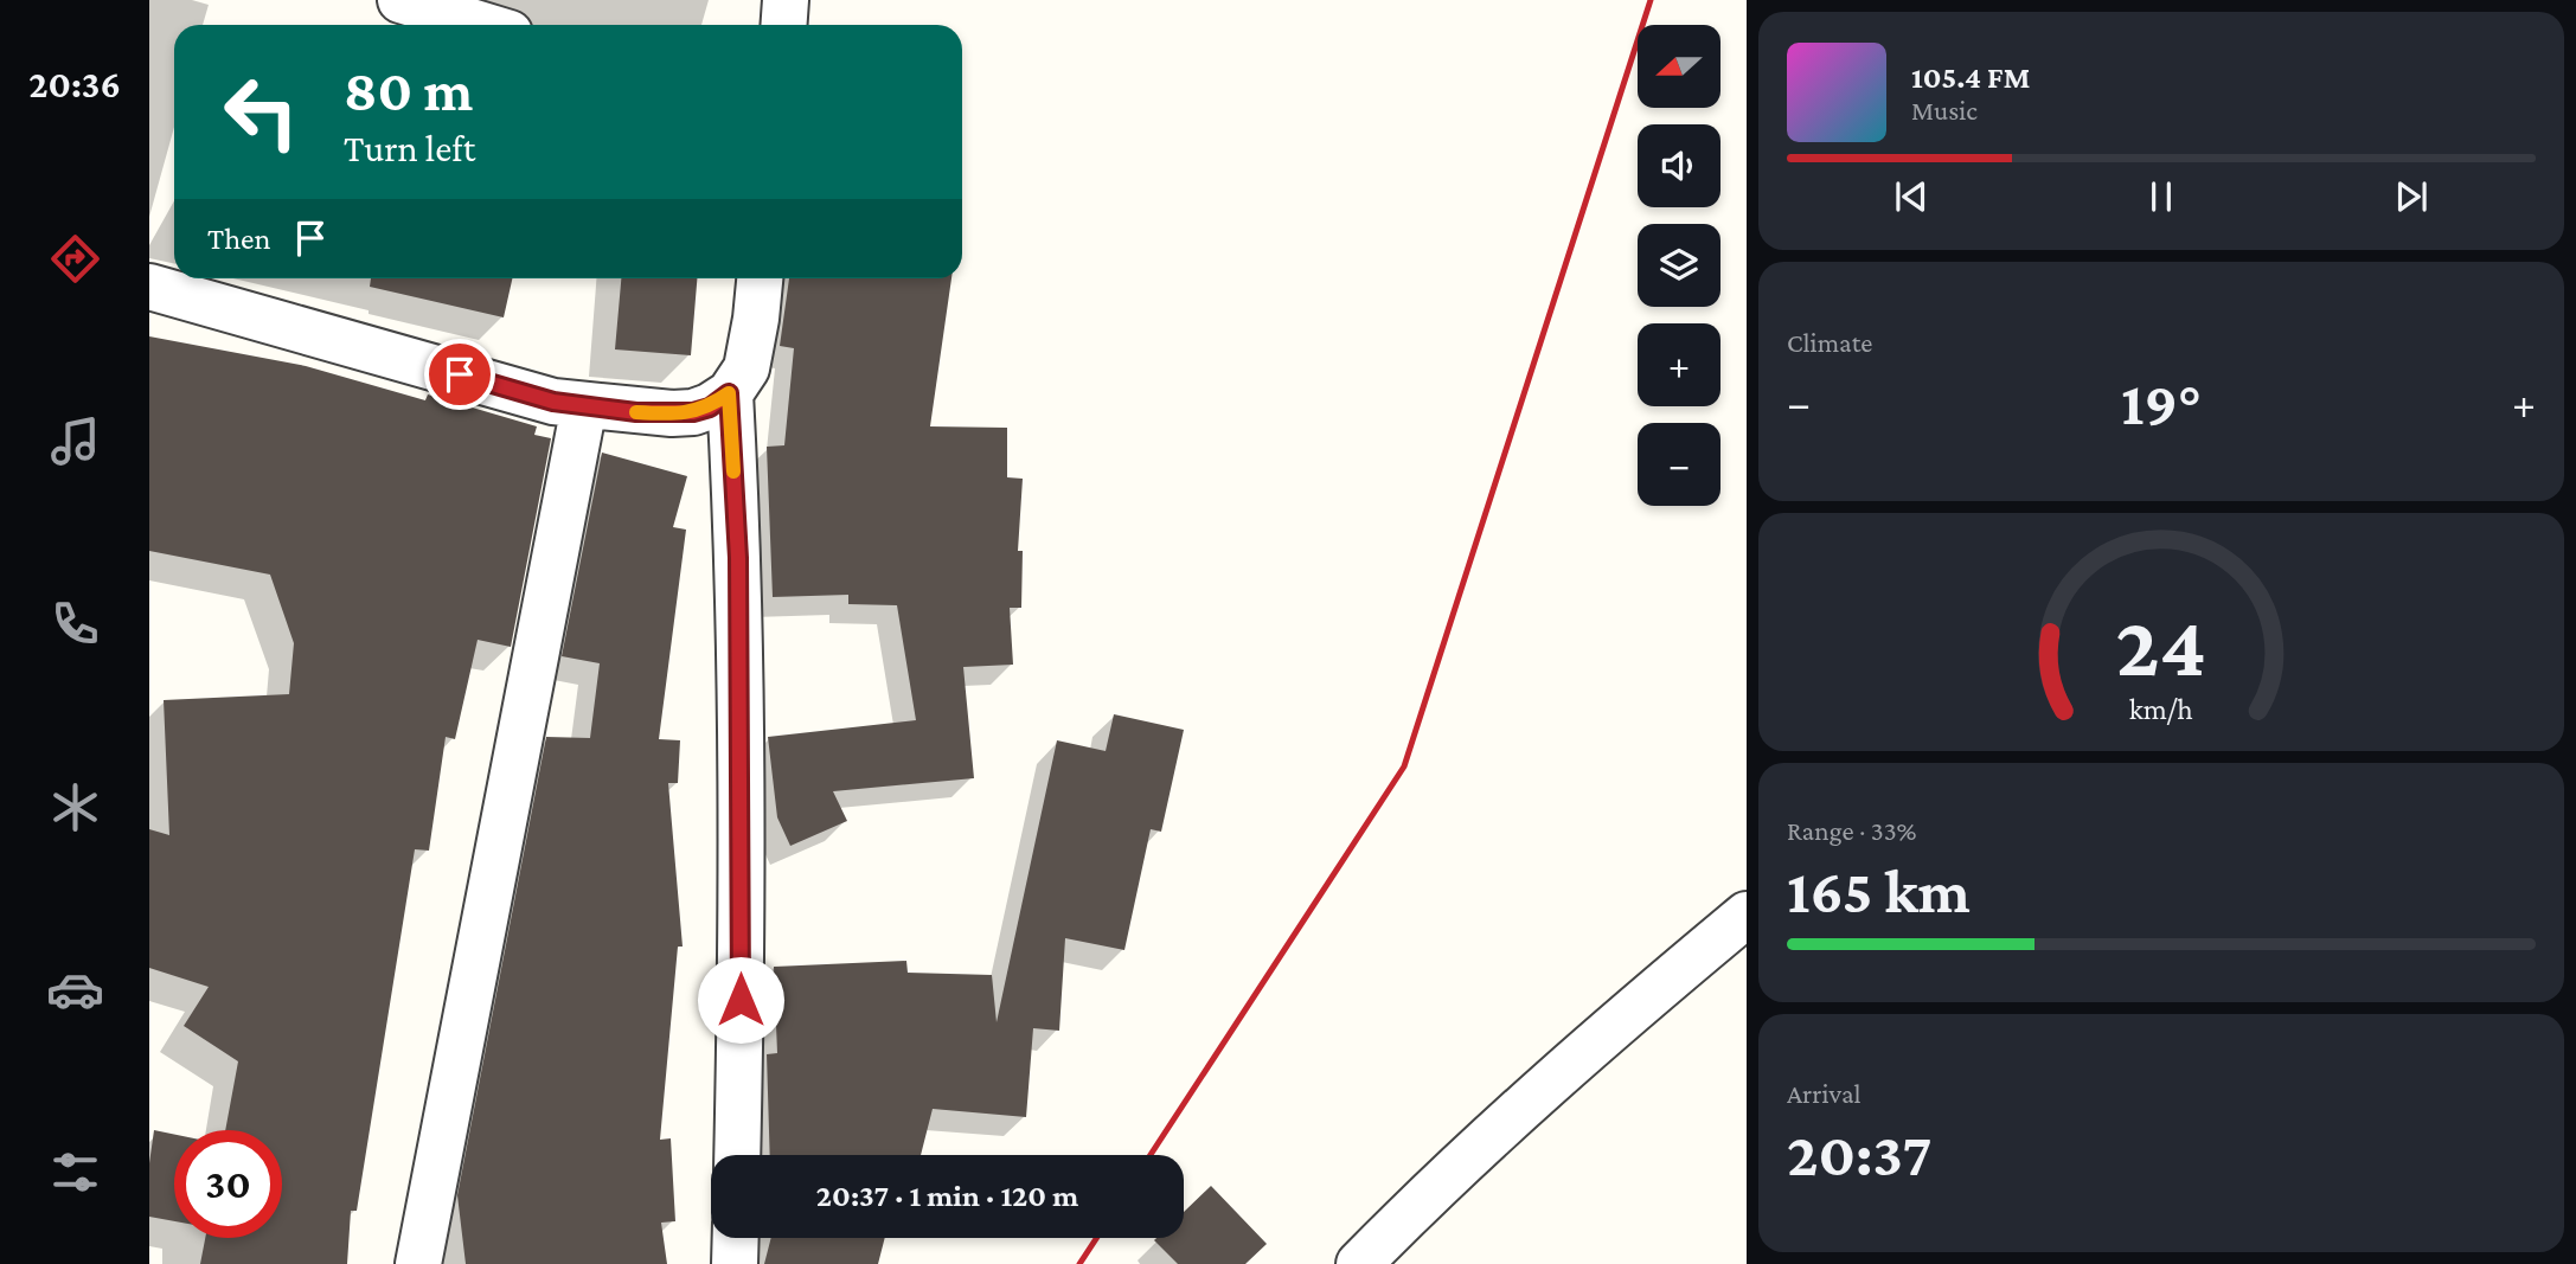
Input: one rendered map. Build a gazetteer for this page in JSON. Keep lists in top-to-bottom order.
{
  "north": "left",
  "page": {
    "tabs": "20:36",
    "map_buttons": ["+", "−"],
    "turn": ["80 m", "Turn left"],
    "song": ["105.4 FM", "Music"],
    "then": "Then",
    "tile": [
      "Climate",
      ["Range · 33%", "165 km"],
      ["Arrival", "20:37"]
    ],
    "heat": ["−", "19°", "+"],
    "limit": "30",
    "trip": "20:37 · 1 min · 120 m",
    "gauge": ["24", "km/h"]
  }
}
